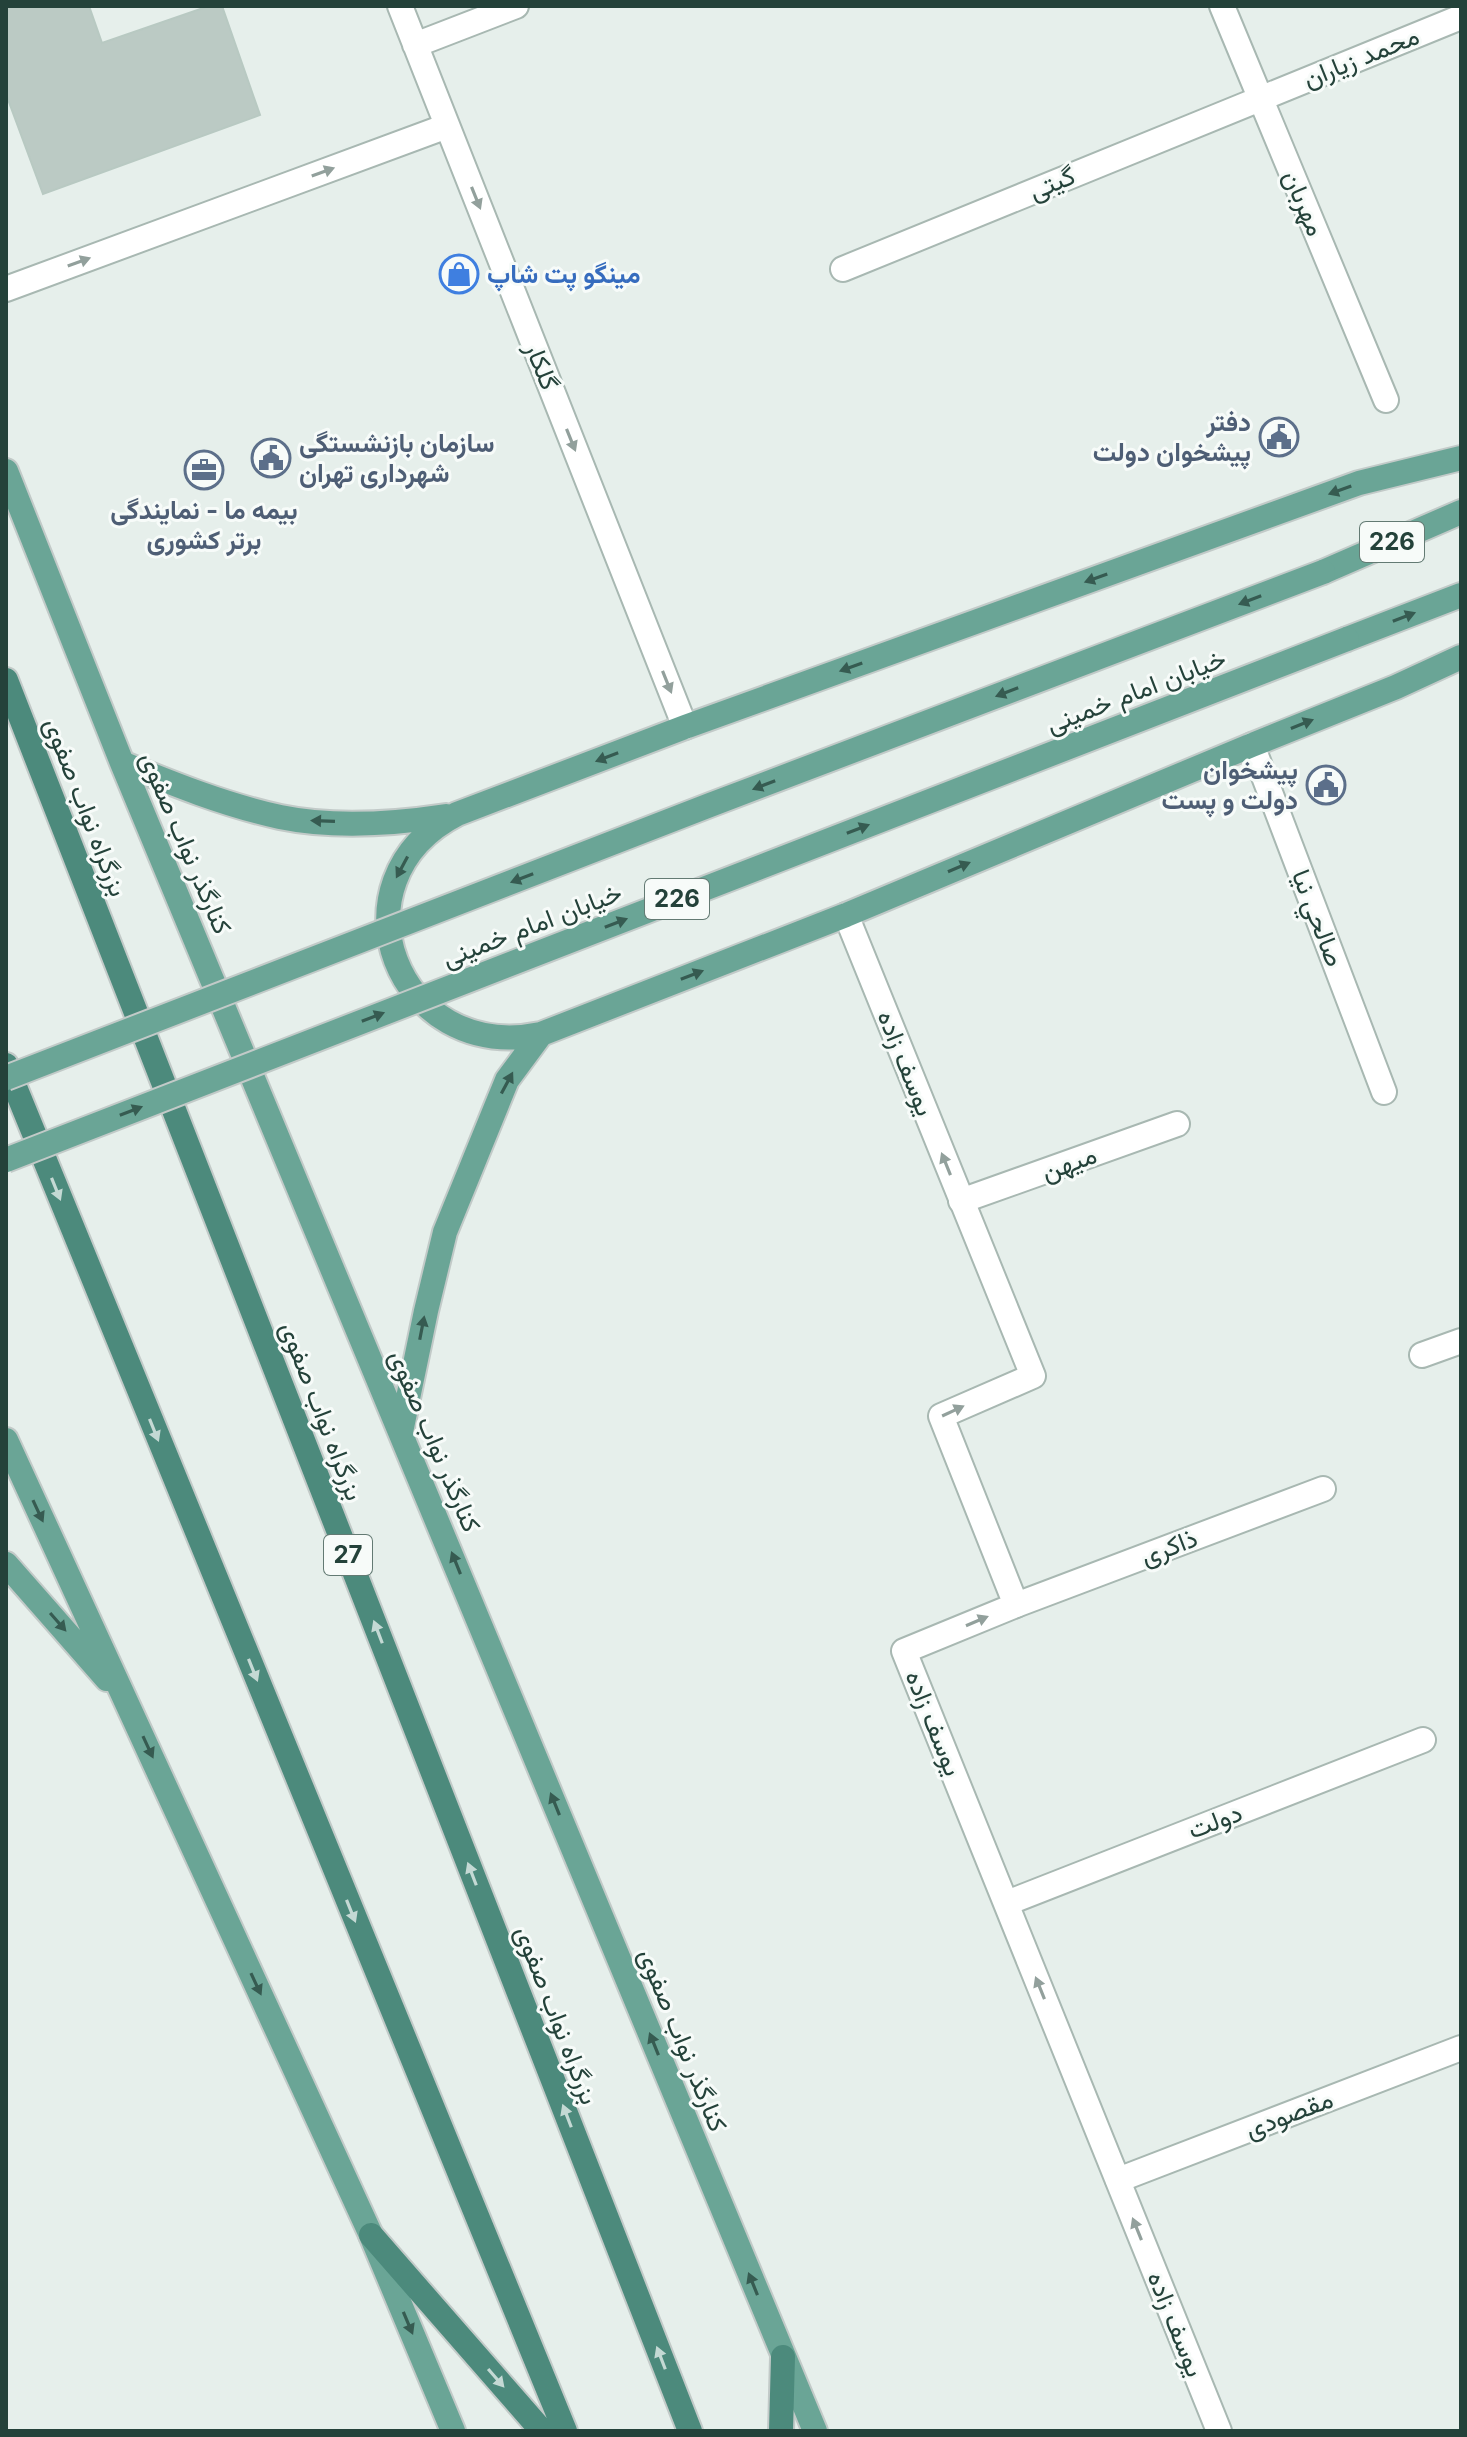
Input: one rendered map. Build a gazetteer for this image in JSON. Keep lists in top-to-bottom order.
{
  "streets": {
    "highway": ["بزرگراه نواب صفوی", "27"],
    "main road": ["226", "خیابان امام خمینی", "کنارگذر نواب صفوی"],
    "street": [
      "محمد زیاران",
      "گیتی",
      "مهربان",
      "گلکار",
      "صالحي نیا",
      "یوسف زاده",
      "میهن",
      "ذاکری",
      "دولت",
      "مقصودی"
    ]
  },
  "crossings": [
    ["محمد زیاران", "گیتی"],
    ["محمد زیاران", "مهربان"],
    ["گیتی", "مهربان"],
    ["یوسف زاده", "میهن"],
    ["یوسف زاده", "ذاکری"],
    ["یوسف زاده", "دولت"],
    ["یوسف زاده", "مقصودی"]
  ],
  "one_way": ["گلکار", "کنارگذر نواب صفوی", "یوسف زاده"],
  "places": {
    "shop": ["مینگو پت شاپ"],
    "public building": ["دفتر پیشخوان دولت", "سازمان بازنشستگی شهرداری تهران", "پیشخوان دولت و پست"],
    "office": ["بیمه ما - نمایندگی برتر کشوری"]
  }
}
